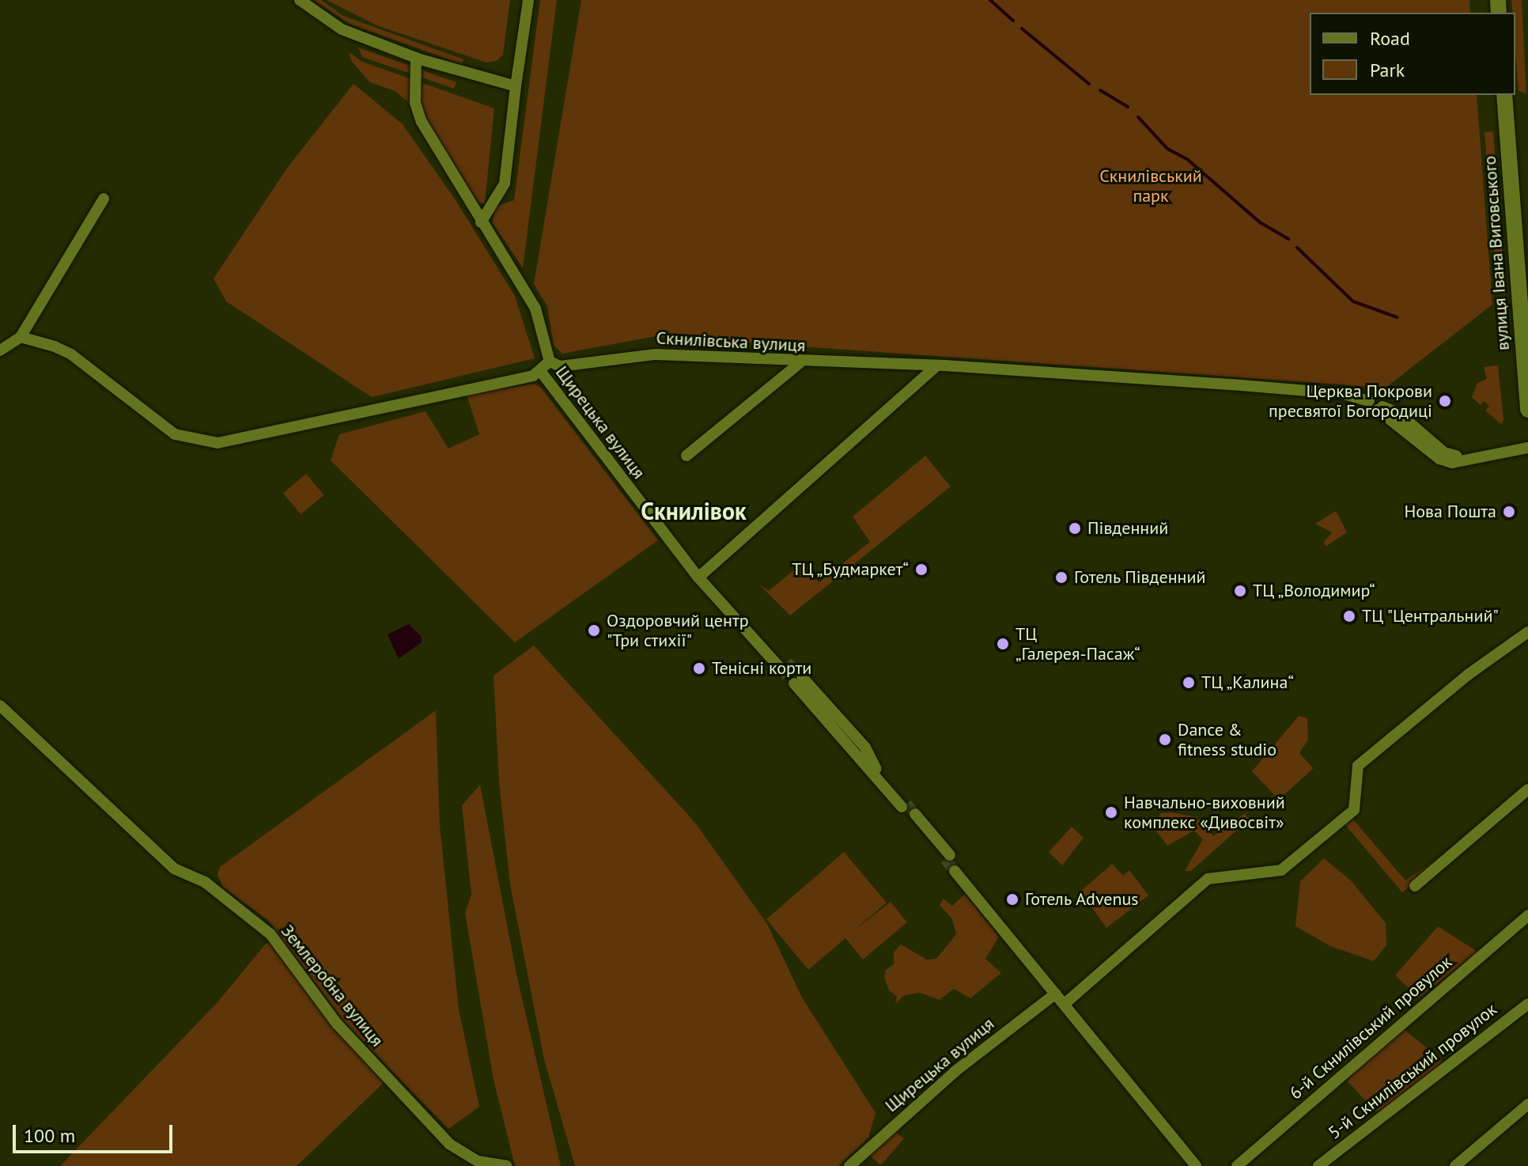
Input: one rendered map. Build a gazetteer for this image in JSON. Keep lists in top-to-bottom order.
{
  "streets": {
    "main road": ["вулиця Івана Виговського"],
    "street": [
      "Скнилівська вулиця",
      "Щирецька вулиця",
      "Землеробна вулиця",
      "6-й Скнилівський провулок",
      "5-й Скнилівський провулок"
    ]
  },
  "crossings": [
    ["Скнилівська вулиця", "Щирецька вулиця"]
  ],
  "districts": ["Скнилівок"],
  "parks": ["Скнилівський парк"],
  "places": [
    "Церква Покрови пресвятої Богородиці",
    "Нова Пошта",
    "Південний",
    "ТЦ „Будмаркет“",
    "Готель Південний",
    "ТЦ „Володимир“",
    "ТЦ \"Центральний\"",
    "Оздоровчий центр \"Три стихії\"",
    "ТЦ „Галерея-Пасаж“",
    "Тенісні корти",
    "ТЦ „Калина“",
    "Dance & fitness studio",
    "Навчально-виховний комплекс «Дивосвіт»",
    "Готель Advenus"
  ],
  "legend": ["Road", "Park"],
  "scale_bar": "100 m"
}
